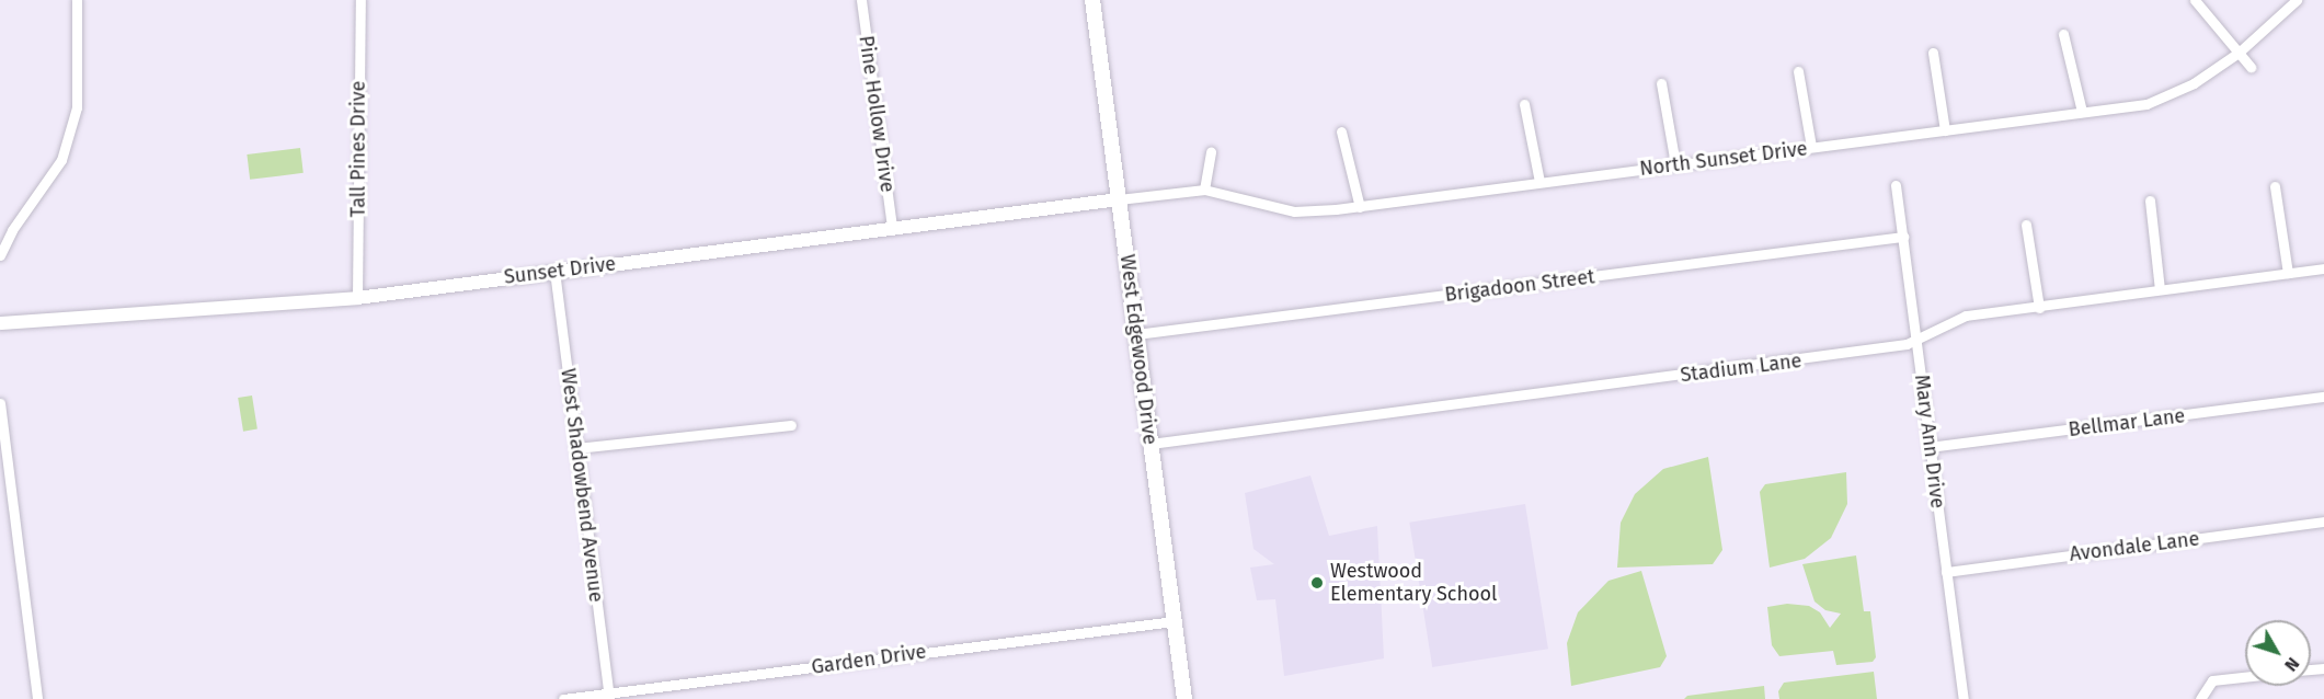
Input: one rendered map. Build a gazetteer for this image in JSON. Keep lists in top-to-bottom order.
{
  "streets": {
    "main road": ["West Edgewood Drive"],
    "street": [
      "Pine Hollow Drive",
      "Tall Pines Drive",
      "North Sunset Drive",
      "Sunset Drive",
      "Brigadoon Street",
      "Stadium Lane",
      "Bellmar Lane",
      "Mary Ann Drive",
      "West Shadowbend Avenue",
      "Avondale Lane",
      "Garden Drive"
    ]
  },
  "crossings": [
    ["Pine Hollow Drive", "Sunset Drive"],
    ["Tall Pines Drive", "Sunset Drive"],
    ["North Sunset Drive", "Sunset Drive"],
    ["North Sunset Drive", "West Edgewood Drive"],
    ["Sunset Drive", "West Edgewood Drive"],
    ["Sunset Drive", "West Shadowbend Avenue"],
    ["Brigadoon Street", "West Edgewood Drive"],
    ["Brigadoon Street", "Mary Ann Drive"],
    ["West Edgewood Drive", "Stadium Lane"],
    ["West Edgewood Drive", "Garden Drive"],
    ["Stadium Lane", "Mary Ann Drive"],
    ["Bellmar Lane", "Mary Ann Drive"],
    ["Mary Ann Drive", "Avondale Lane"],
    ["West Shadowbend Avenue", "Garden Drive"]
  ],
  "places": ["Westwood Elementary School"],
  "north": "bottom right"
}
